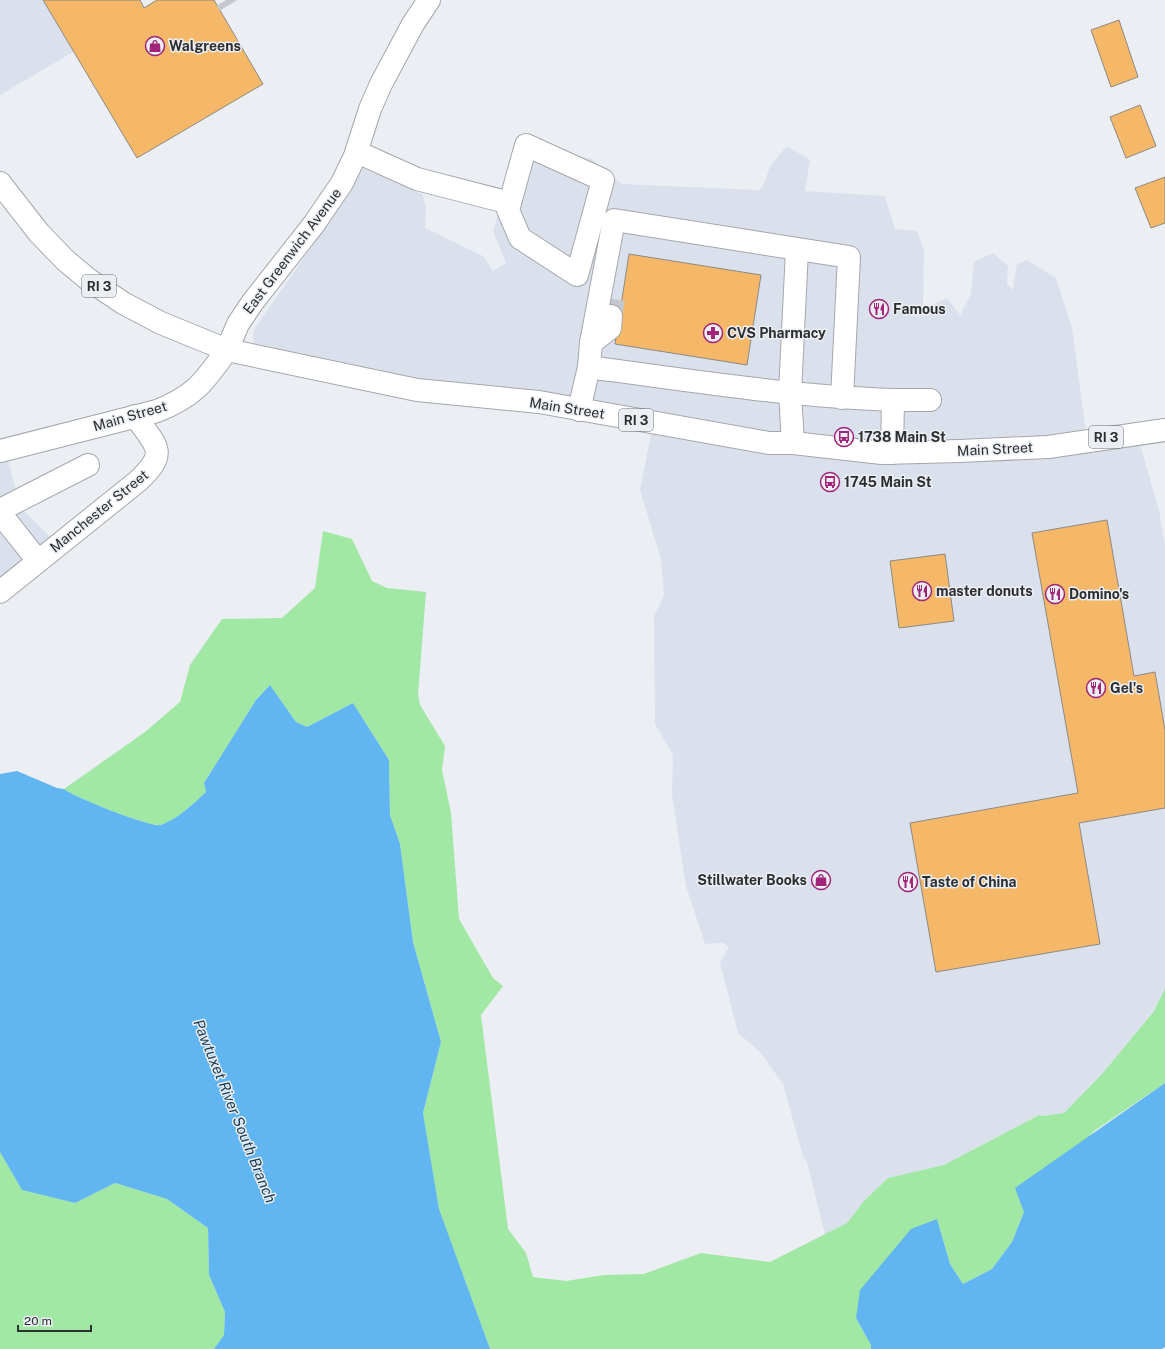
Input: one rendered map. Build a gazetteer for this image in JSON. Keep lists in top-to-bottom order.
{
  "streets": {
    "main road": [
      "East Greenwich Avenue",
      "RI 3",
      "Main Street",
      "Manchester Street"
    ]
  },
  "crossings": [
    ["East Greenwich Avenue", "RI 3"],
    ["East Greenwich Avenue", "Main Street"],
    ["RI 3", "Main Street"],
    ["Main Street", "Manchester Street"]
  ],
  "water": ["Pawtuxet River South Branch"],
  "places": {
    "shop": ["Walgreens", "Stillwater Books"],
    "restaurant": [
      "Famous",
      "master donuts",
      "Domino's",
      "Gel's",
      "Taste of China"
    ],
    "pharmacy": ["CVS Pharmacy"],
    "bus stop": ["1738 Main St", "1745 Main St"]
  },
  "scale_bar": "20 m"
}
